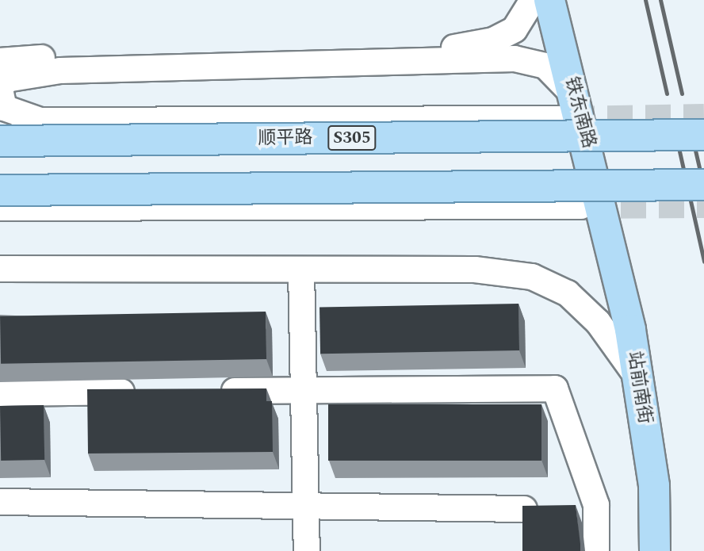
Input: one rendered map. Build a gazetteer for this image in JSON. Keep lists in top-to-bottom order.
{
  "streets": {
    "main road": [
      "铁东南路",
      "S305",
      "顺平路",
      "站前南街"
    ]
  },
  "crossings": [
    ["铁东南路", "站前南街"]
  ]
}
